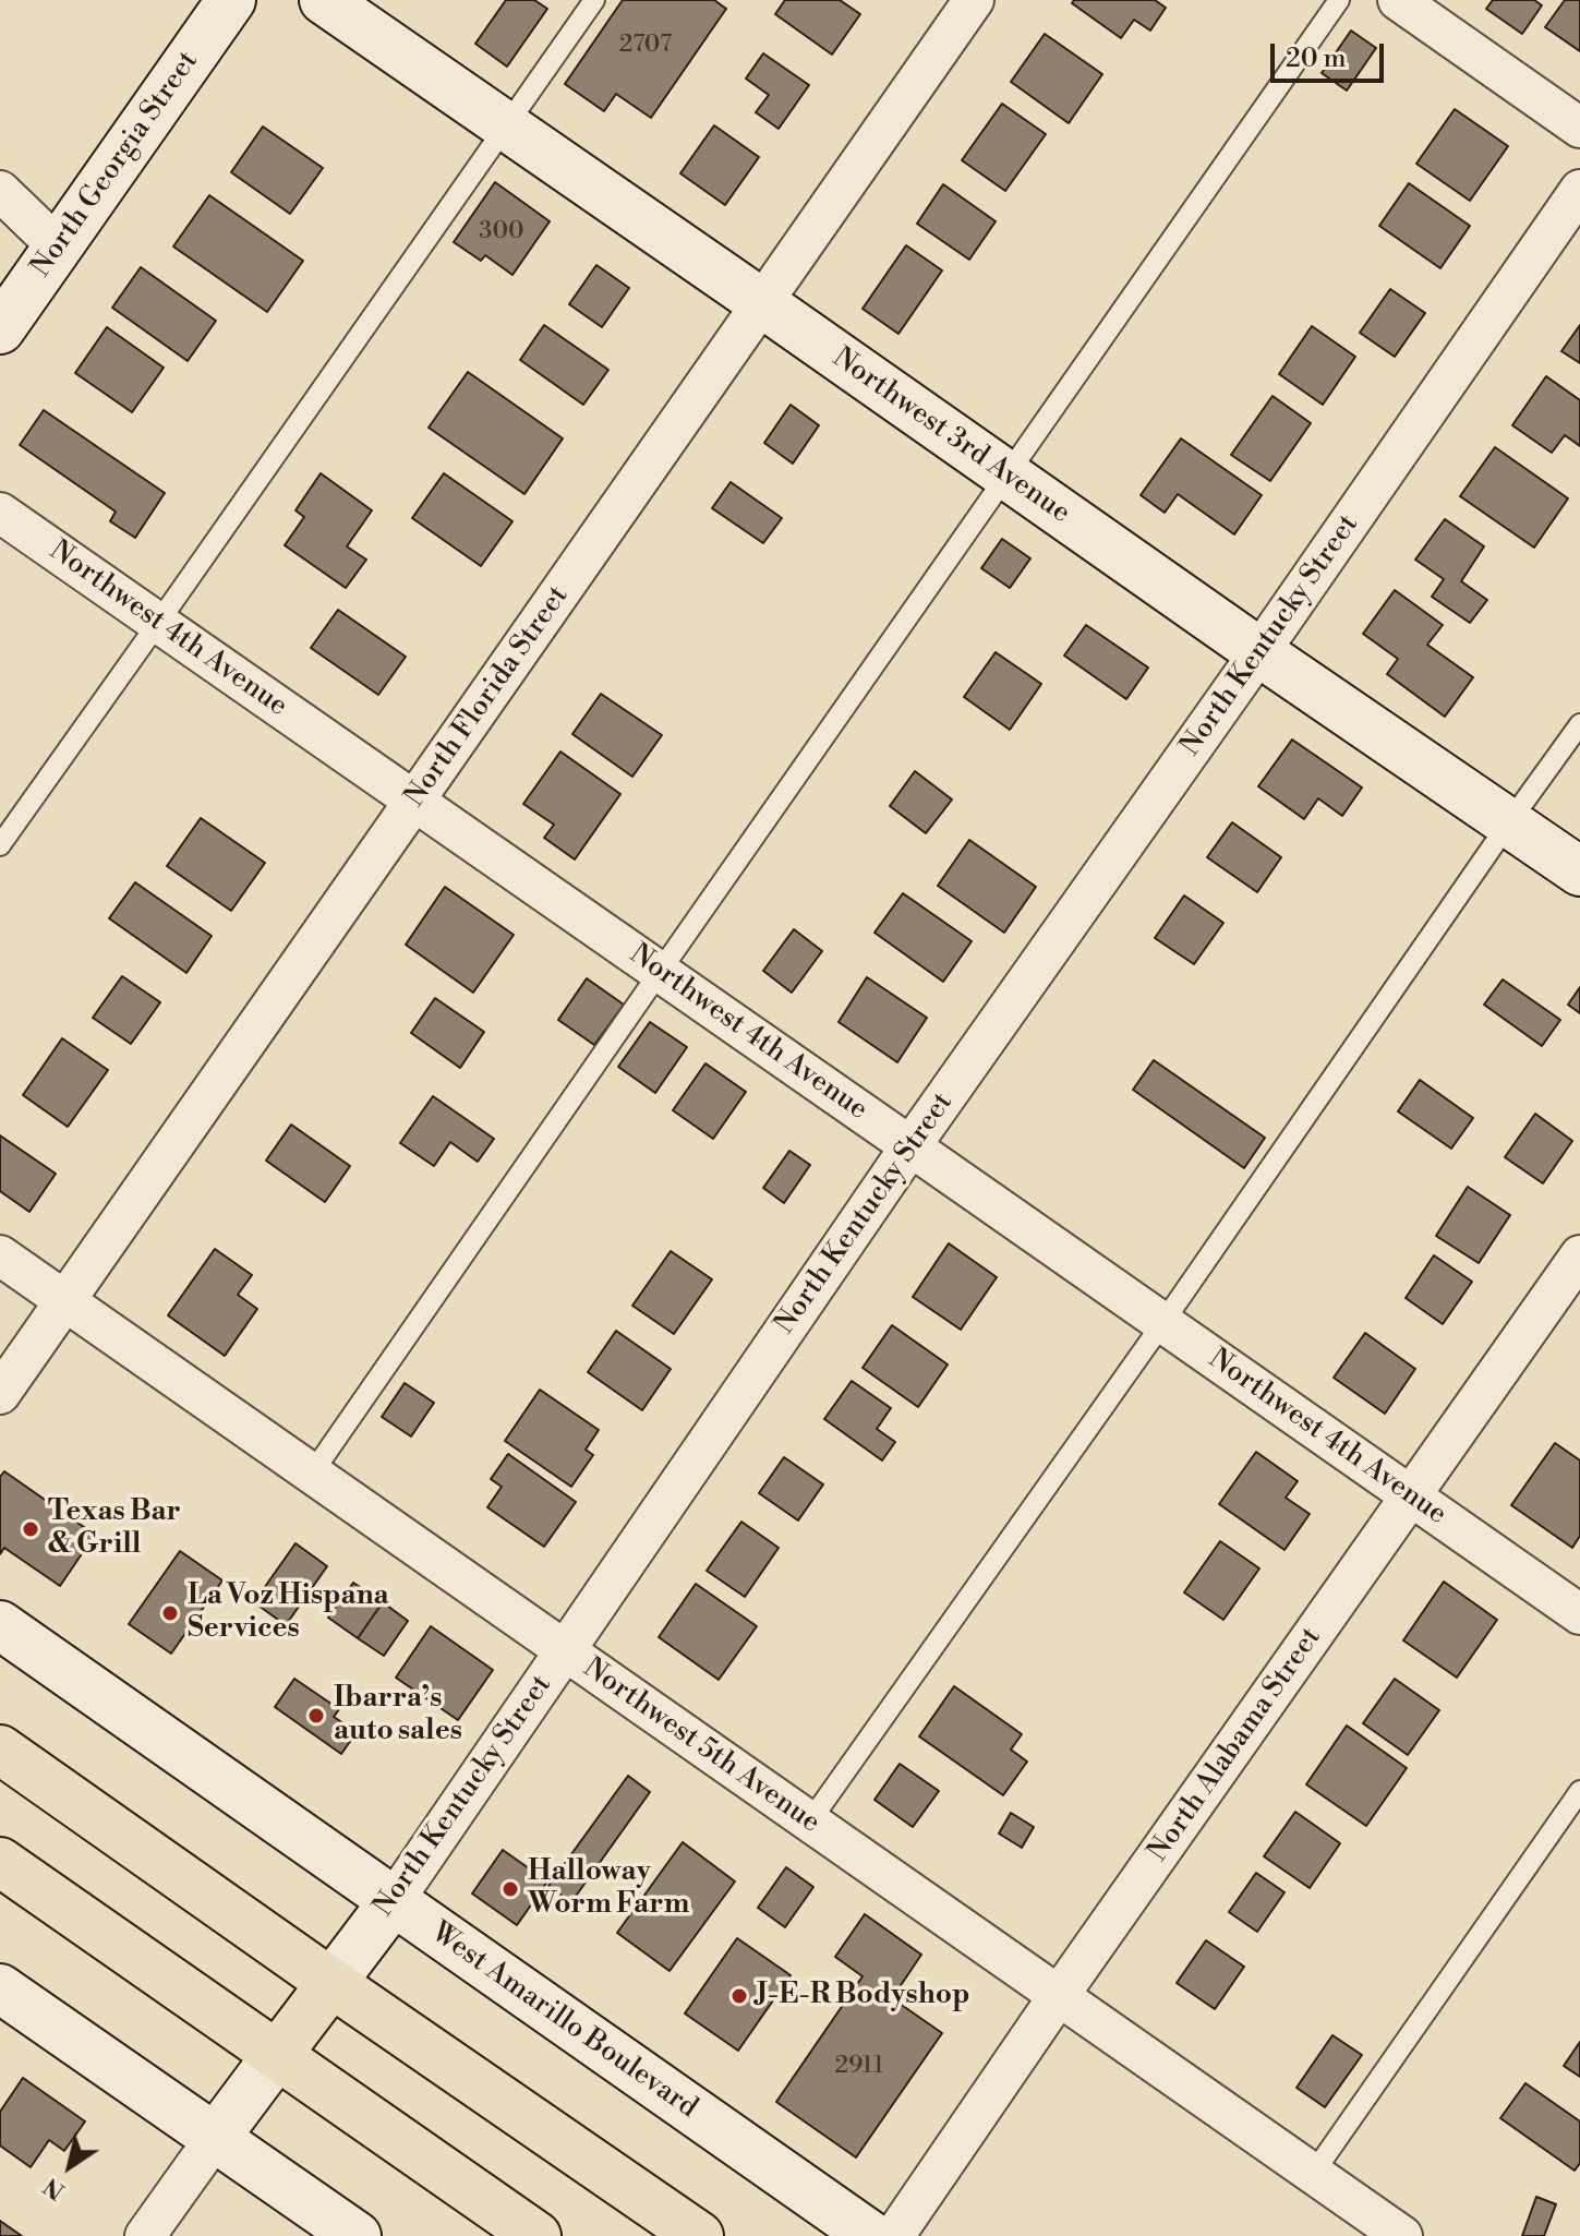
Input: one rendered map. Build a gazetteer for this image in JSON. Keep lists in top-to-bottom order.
{
  "streets": {
    "highway": ["North Kentucky Street"],
    "street": [
      "North Georgia Street",
      "Northwest 3rd Avenue",
      "Northwest 4th Avenue",
      "North Florida Street",
      "North Alabama Street",
      "Northwest 5th Avenue",
      "West Amarillo Boulevard"
    ]
  },
  "crossings": [
    ["Northwest 3rd Avenue", "North Kentucky Street"],
    ["Northwest 3rd Avenue", "North Florida Street"],
    ["Northwest 4th Avenue", "North Kentucky Street"],
    ["Northwest 4th Avenue", "North Florida Street"],
    ["Northwest 4th Avenue", "North Alabama Street"],
    ["North Kentucky Street", "Northwest 5th Avenue"],
    ["North Kentucky Street", "West Amarillo Boulevard"],
    ["North Florida Street", "Northwest 5th Avenue"],
    ["North Alabama Street", "Northwest 5th Avenue"]
  ],
  "places": [
    "Texas Bar & Grill",
    "La Voz Hispana Services",
    "Ibarra’s auto sales",
    "Halloway Worm Farm",
    "J-E-R Bodyshop"
  ],
  "house_numbers": ["2707", "300", "2911"],
  "scale_bar": "20 m",
  "north": "bottom left"
}
